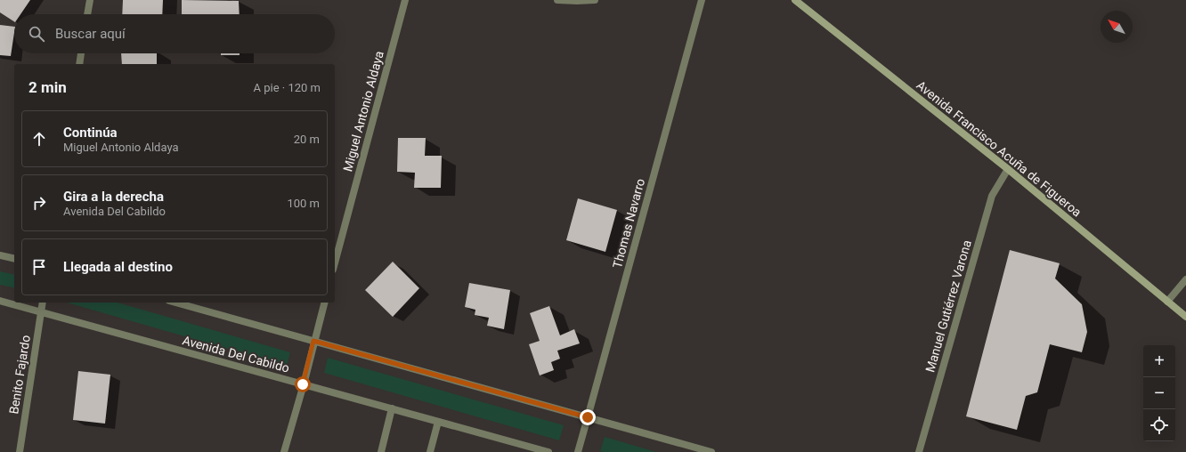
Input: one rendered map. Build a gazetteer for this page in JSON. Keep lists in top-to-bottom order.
{
  "streets": {
    "street": [
      "Miguel Antonio Aldaya",
      "Avenida Francisco Acuña de Figueroa",
      "Thomas Navarro",
      "Manuel Gutiérrez Varona",
      "Avenida Del Cabildo",
      "Benito Fajardo"
    ]
  },
  "crossings": [
    ["Avenida Francisco Acuña de Figueroa", "Manuel Gutiérrez Varona"],
    ["Avenida Del Cabildo", "Benito Fajardo"]
  ],
  "north": "top left",
  "page": {
    "search": "Buscar aquí",
    "heading": ["2 min", "A pie · 120 m"],
    "list": [
      ["Continúa", "Miguel Antonio Aldaya", "20 m"],
      ["Gira a la derecha", "Avenida Del Cabildo", "100 m"],
      "Llegada al destino"
    ],
    "map_buttons": ["+", "−"]
  }
}
